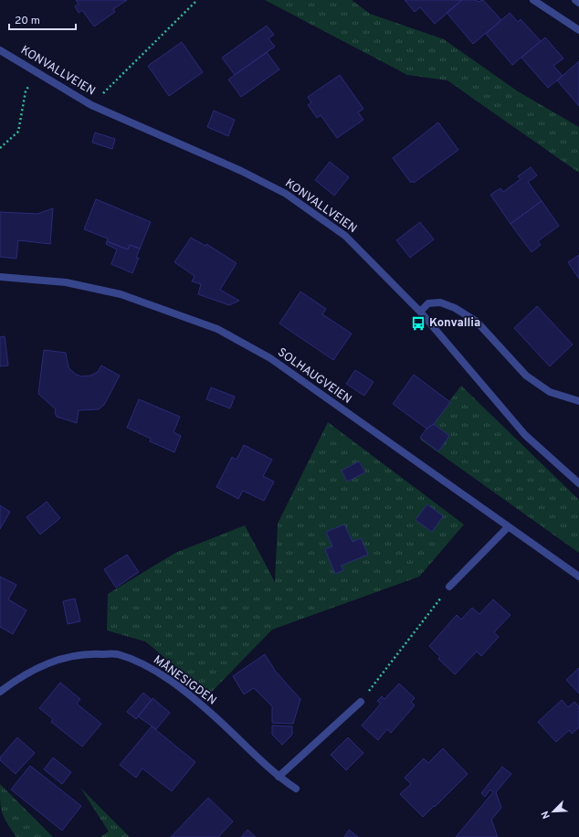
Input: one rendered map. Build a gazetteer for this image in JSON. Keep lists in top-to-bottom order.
{
  "streets": {
    "street": ["KONVALLVEIEN", "SOLHAUGVEIEN", "MÅNESIGDEN"]
  },
  "places": {
    "bus stop": ["Konvallia"]
  },
  "scale_bar": "20 m",
  "north": "bottom left"
}
